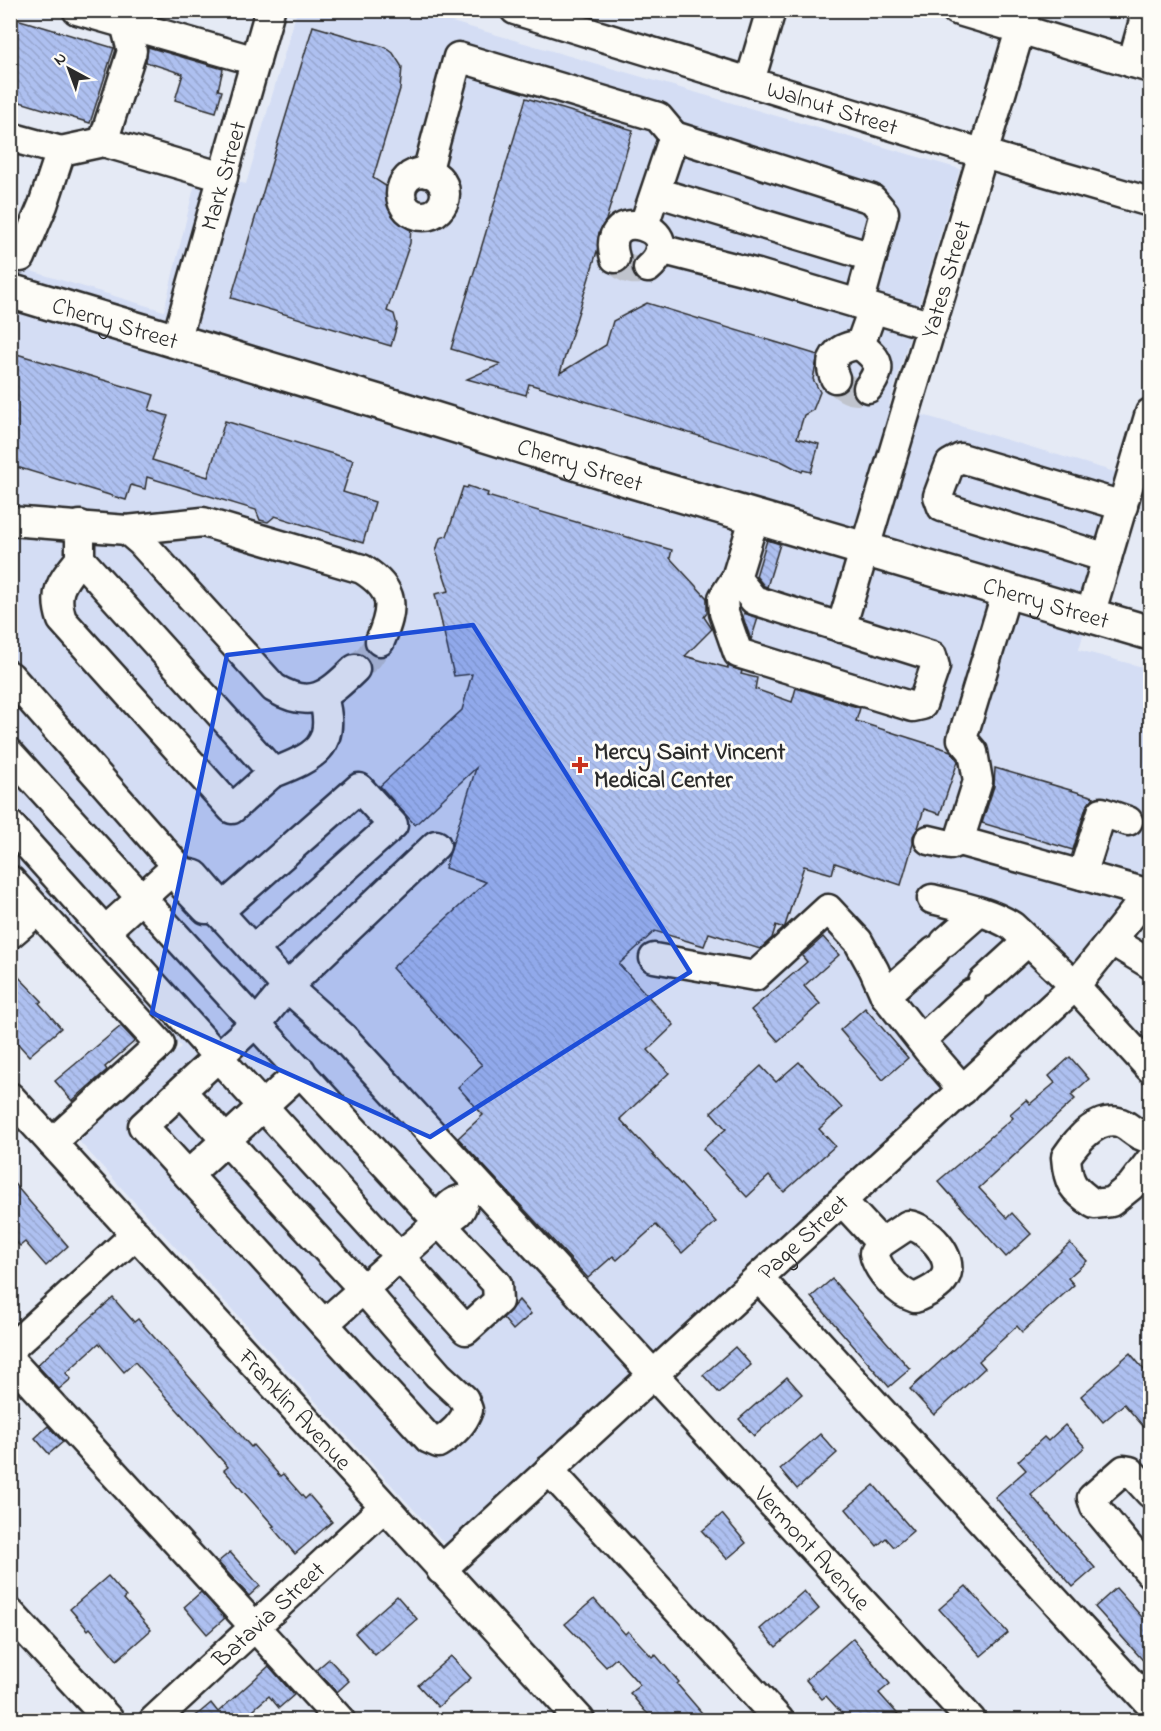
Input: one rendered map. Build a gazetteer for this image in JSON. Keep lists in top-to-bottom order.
{
  "streets": {
    "main road": ["Cherry Street"],
    "street": [
      "Walnut Street",
      "Mark Street",
      "Yates Street",
      "Page Street",
      "Franklin Avenue",
      "Vermont Avenue",
      "Batavia Street"
    ]
  },
  "crossings": [
    ["Walnut Street", "Yates Street"],
    ["Mark Street", "Cherry Street"],
    ["Yates Street", "Cherry Street"],
    ["Page Street", "Franklin Avenue"],
    ["Page Street", "Vermont Avenue"],
    ["Franklin Avenue", "Batavia Street"]
  ],
  "places": {
    "health": ["Mercy Saint Vincent Medical Center"]
  },
  "north": "top left"
}
